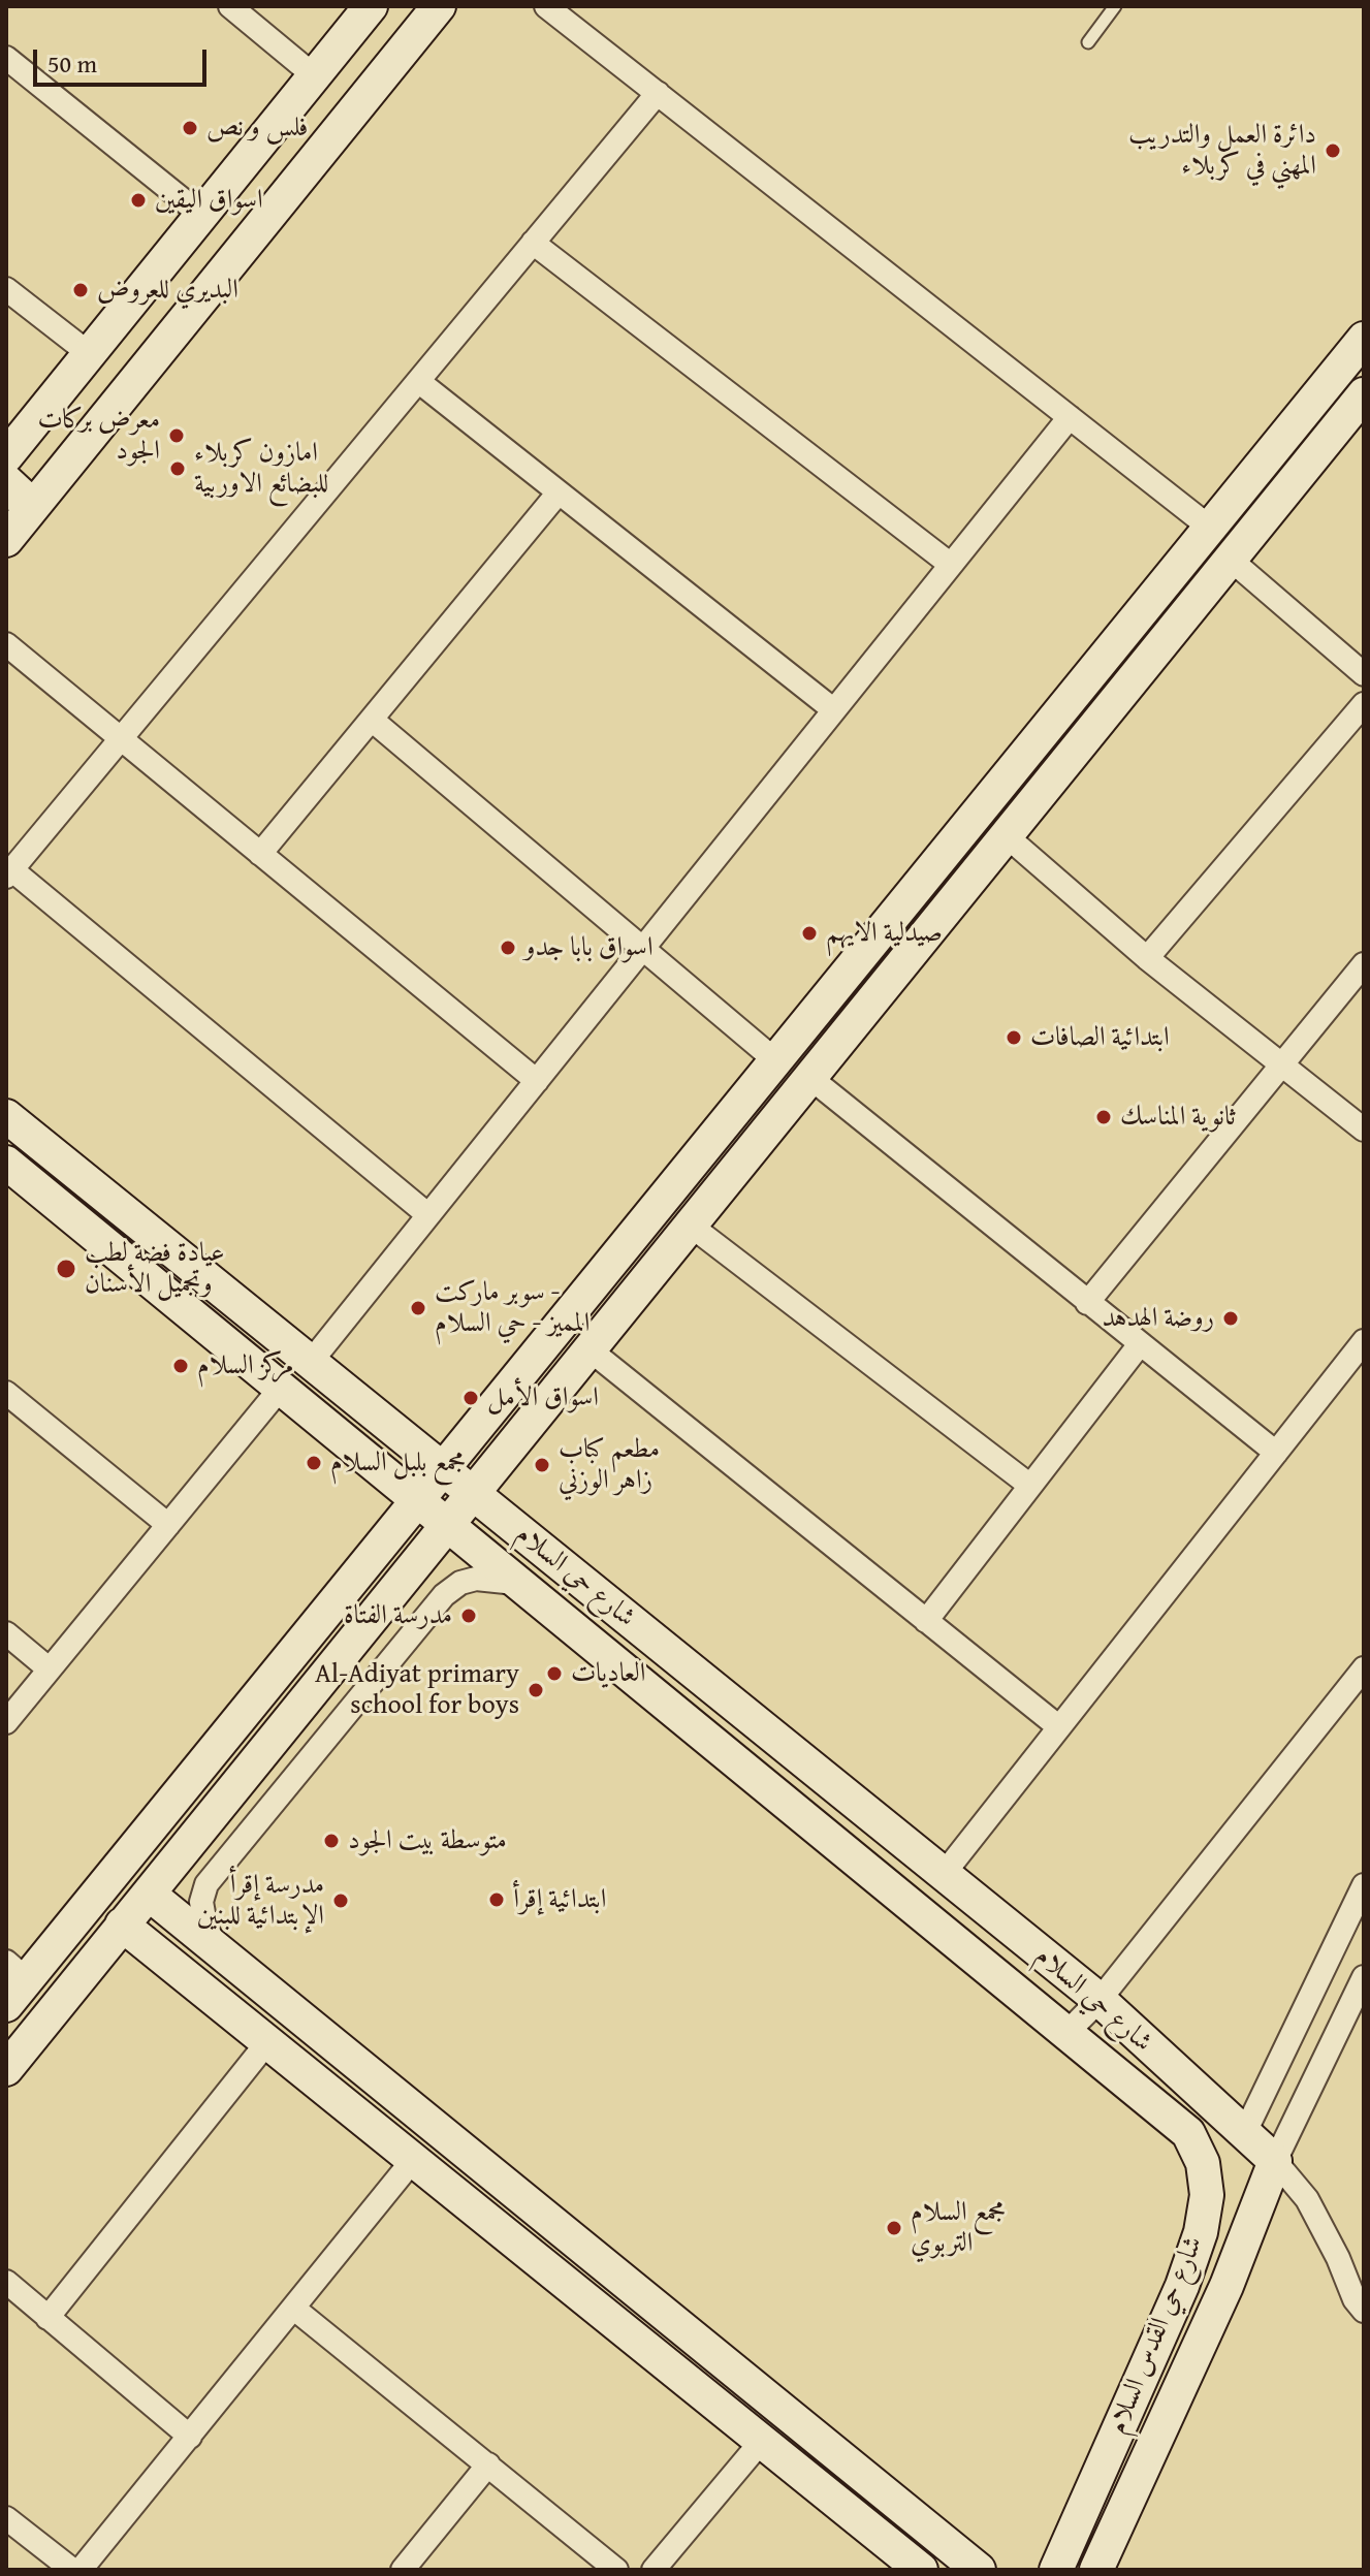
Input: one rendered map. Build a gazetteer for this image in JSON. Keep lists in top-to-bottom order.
{
  "streets": {
    "street": ["شارع حي السلام", "شارع حي القدس السلام"]
  },
  "places": [
    "فلس و نص",
    "دائرة العمل والتدريب المهني في كربلاء",
    "اسواق اليقين",
    "البديري للعروض",
    "معرض بركات الجود",
    "امازون كربلاء للبضائع الاوربية",
    "صيدلية الايهم",
    "اسواق بابا جدو",
    "ابتدائية الصافات",
    "ثانوية المناسك",
    "عيادة فضة لطب وتجميل الأسنان",
    "سوبر ماركت - المميز - حي السلام",
    "روضة الهدهد",
    "مركز السلام",
    "اسواق الأمل",
    "مجمع بلبل السلام",
    "مطعم كباب زاهر الوزني",
    "مدرسة الفتاة",
    "العاديات",
    "Al-Adiyat primary school for boys",
    "متوسطة بيت الجود",
    "ابتدائية إقرأ",
    "مدرسة إقرأ الإبتدائية للبنين",
    "مجمع السلام التربوي"
  ],
  "scale_bar": "50 m"
}
